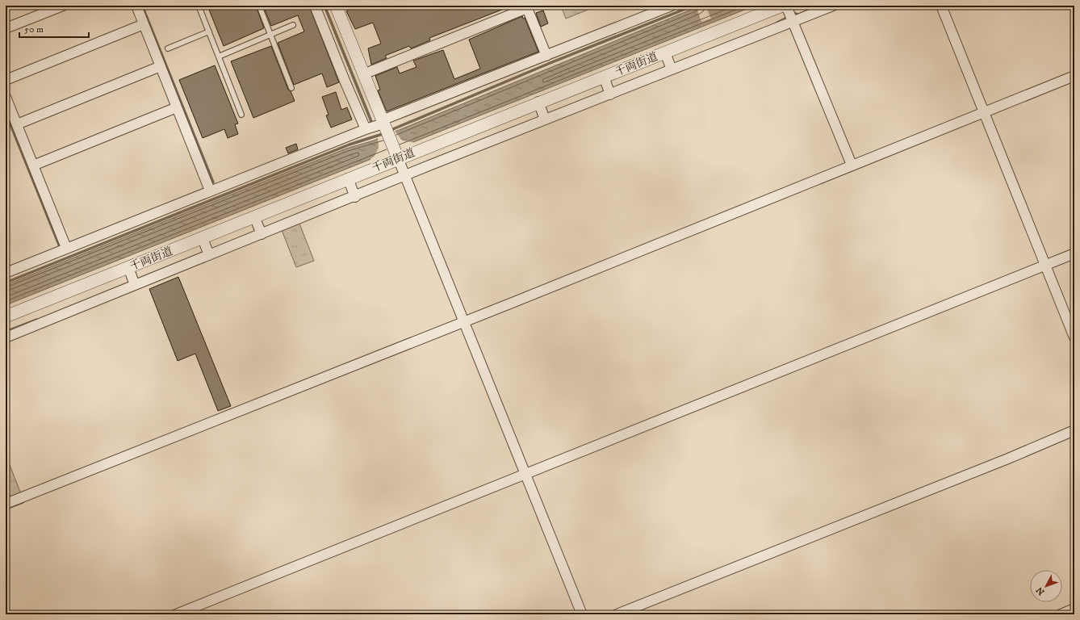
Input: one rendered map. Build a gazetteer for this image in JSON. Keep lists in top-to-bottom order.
{
  "streets": {
    "street": ["千両街道"]
  },
  "scale_bar": "50 m",
  "north": "bottom left"
}
